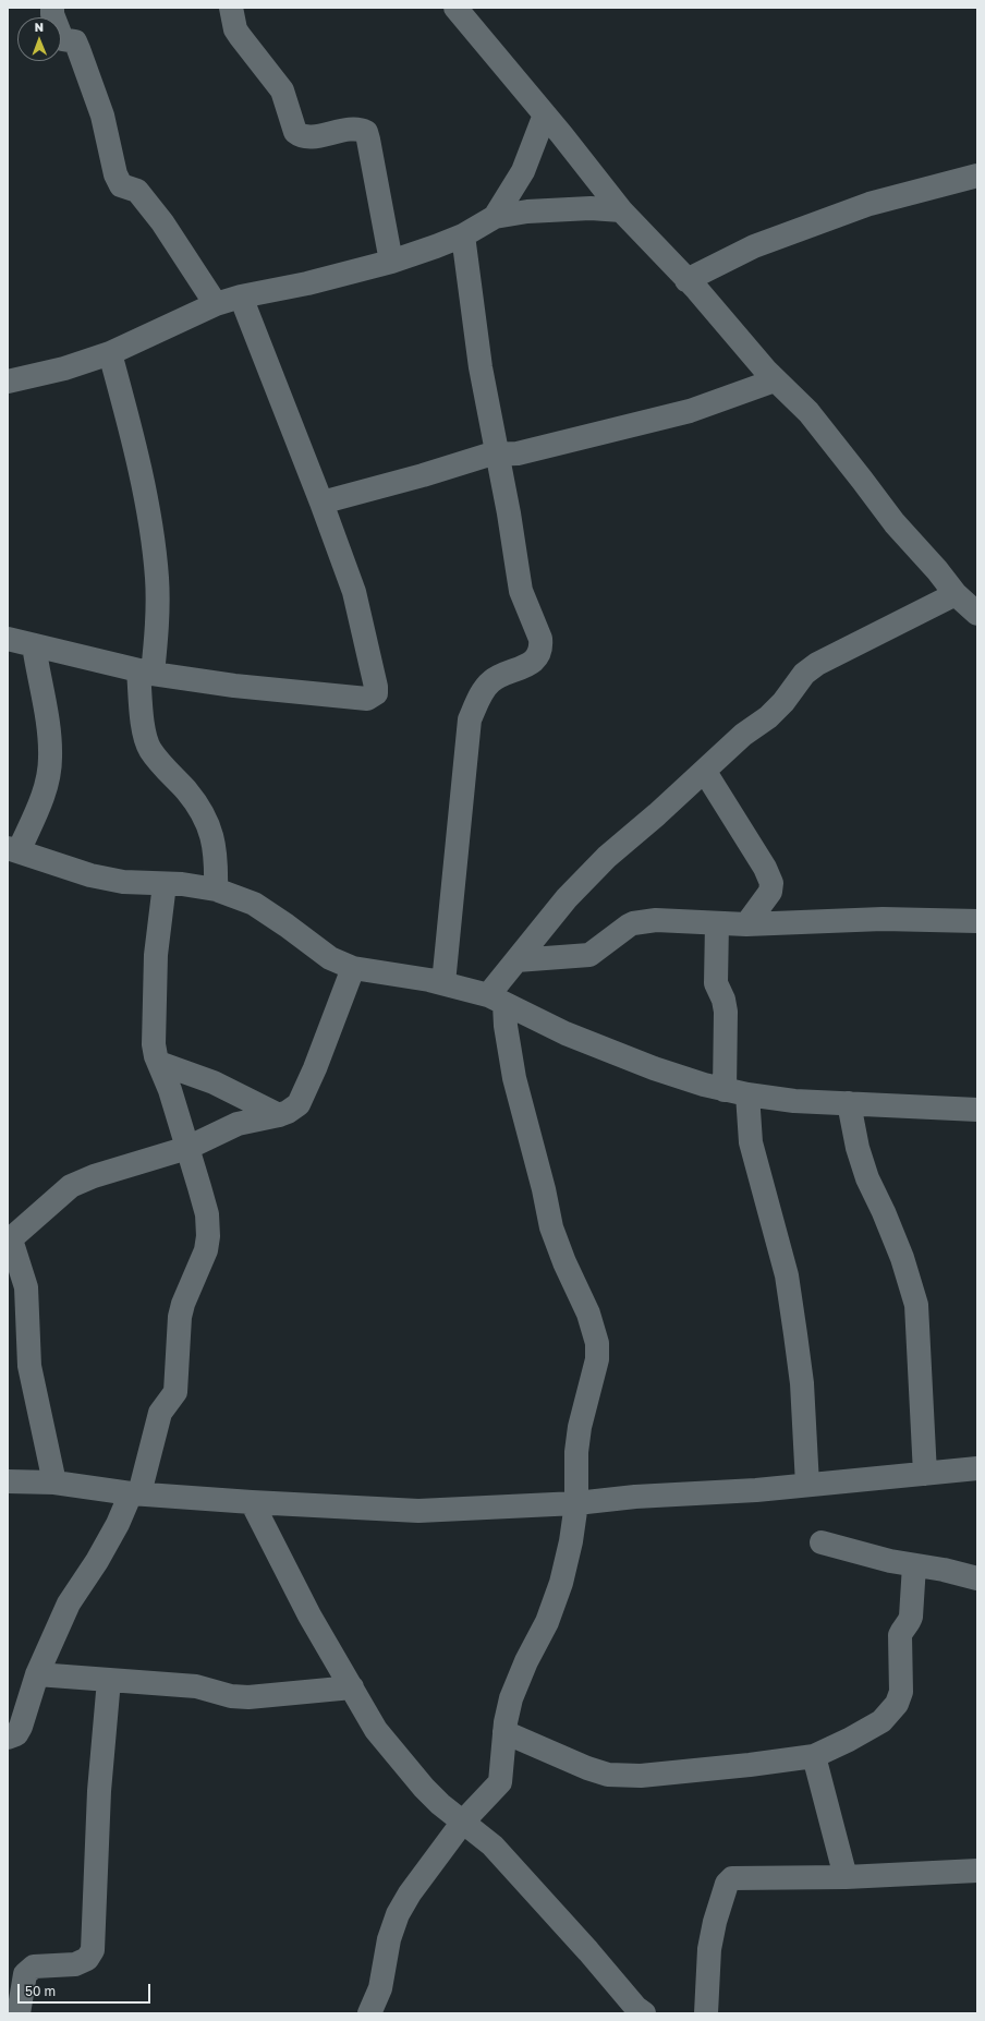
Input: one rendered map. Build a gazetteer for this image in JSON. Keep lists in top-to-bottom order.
{
  "scale_bar": "50 m",
  "north": "top"
}
